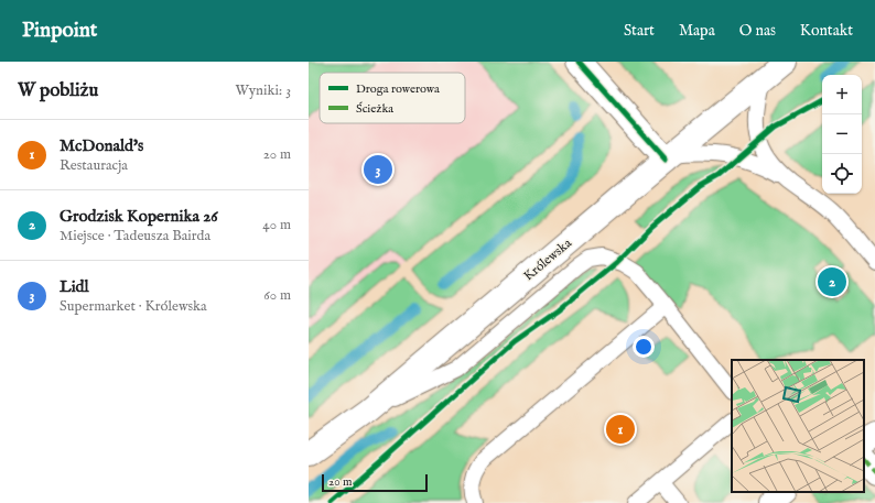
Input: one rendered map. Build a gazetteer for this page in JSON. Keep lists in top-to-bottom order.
{
  "streets": {
    "main road": ["Królewska"]
  },
  "legend": ["Droga rowerowa", "Ścieżka"],
  "scale_bar": "20 m",
  "page": {
    "header": "Pinpoint",
    "nav": [
      "Start",
      "Mapa",
      "O nas",
      "Kontakt"
    ],
    "heading": ["W pobliżu", "Wyniki: 3"],
    "map_buttons": ["+", "−"],
    "list": [
      {
        "mark": "1",
        "name": "McDonald's",
        "note": "Restauracja",
        "value": "20 m"
      },
      {
        "mark": "2",
        "name": "Grodzisk Kopernika 26",
        "note": "Miejsce · Tadeusza Bairda",
        "value": "40 m"
      },
      {
        "mark": "3",
        "name": "Lidl",
        "note": "Supermarket · Królewska",
        "value": "60 m"
      }
    ],
    "pins": ["3", "2", "1"],
    "scale": "20 m"
  }
}
